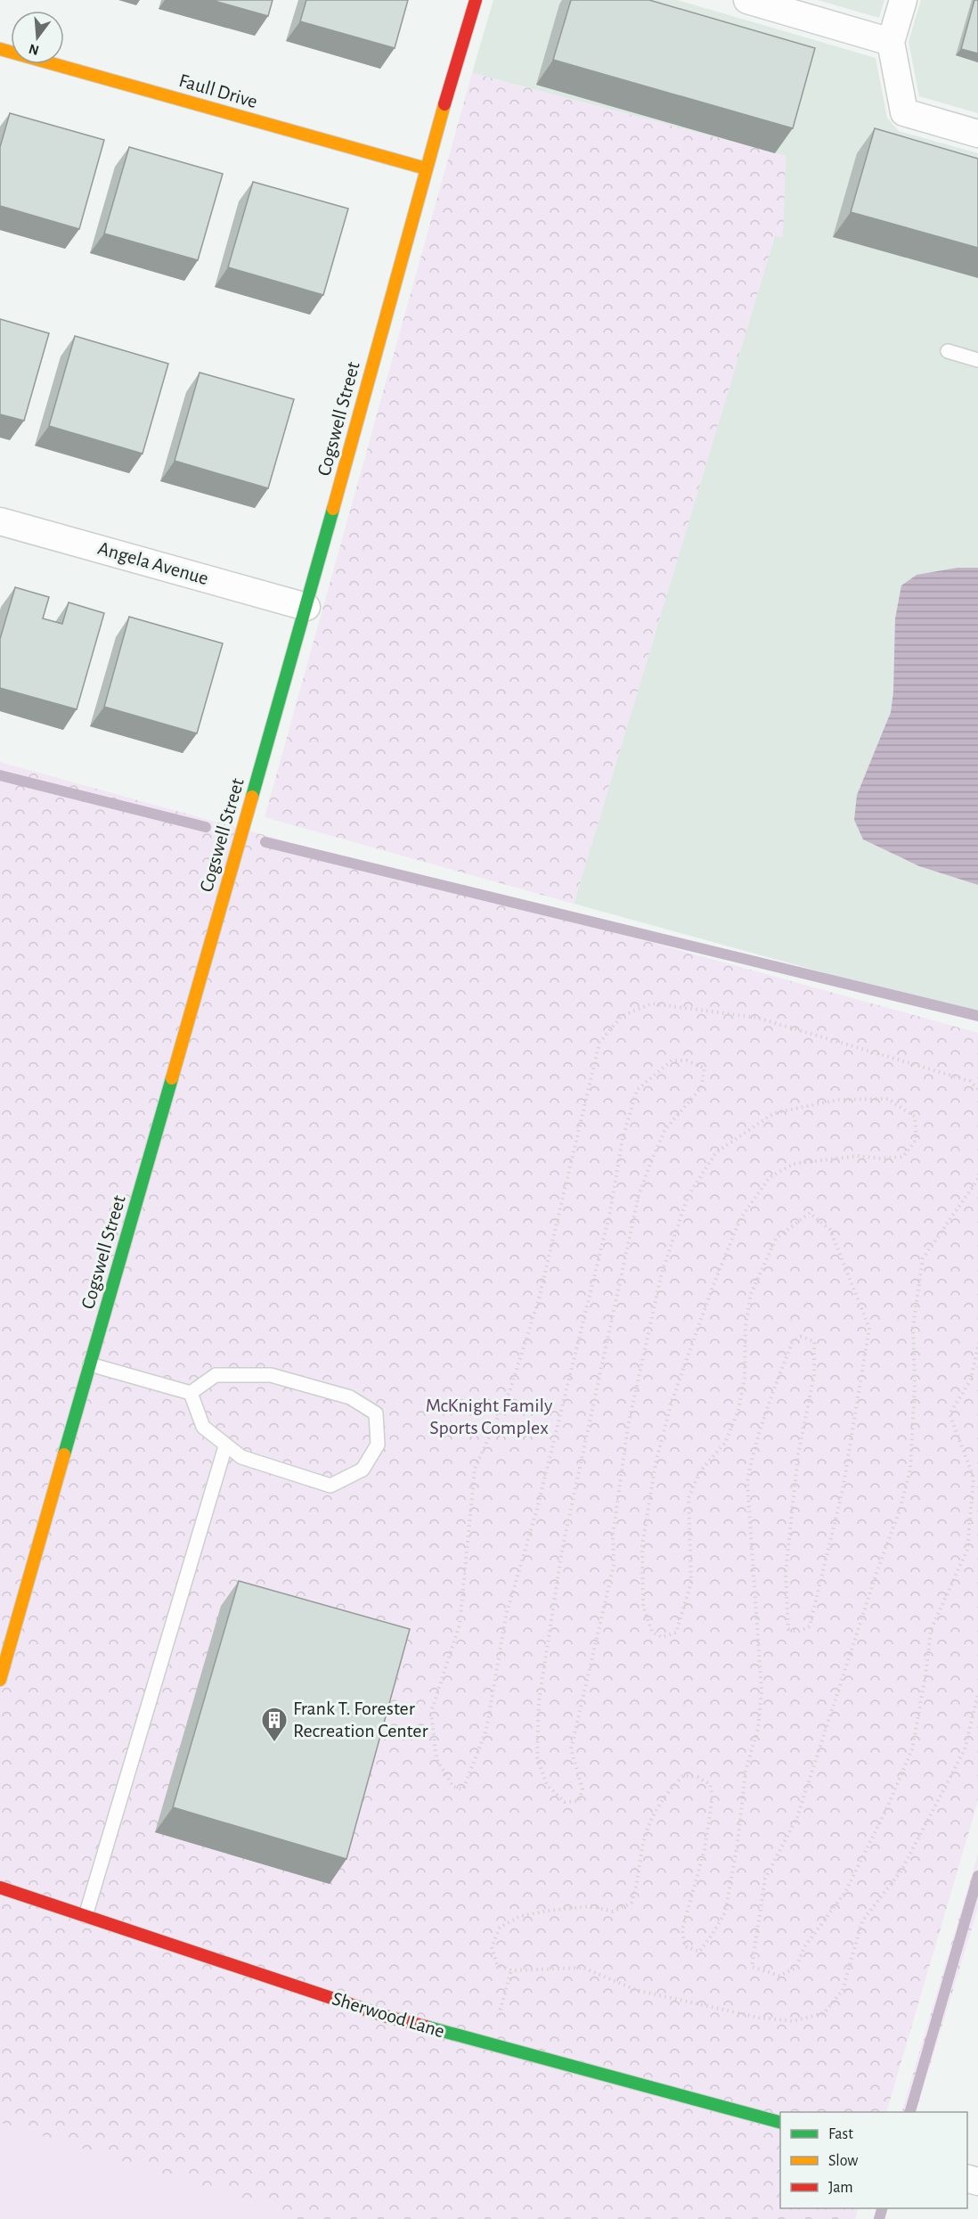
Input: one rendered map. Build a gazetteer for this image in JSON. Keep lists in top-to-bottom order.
{
  "streets": {
    "street": [
      "Faull Drive",
      "Cogswell Street",
      "Angela Avenue",
      "Sherwood Lane"
    ]
  },
  "crossings": [
    ["Faull Drive", "Cogswell Street"],
    ["Cogswell Street", "Angela Avenue"]
  ],
  "parks": ["McKnight Family Sports Complex"],
  "places": {
    "building": ["Frank T. Forester Recreation Center"]
  },
  "legend": ["Fast", "Slow", "Jam"],
  "north": "bottom"
}
